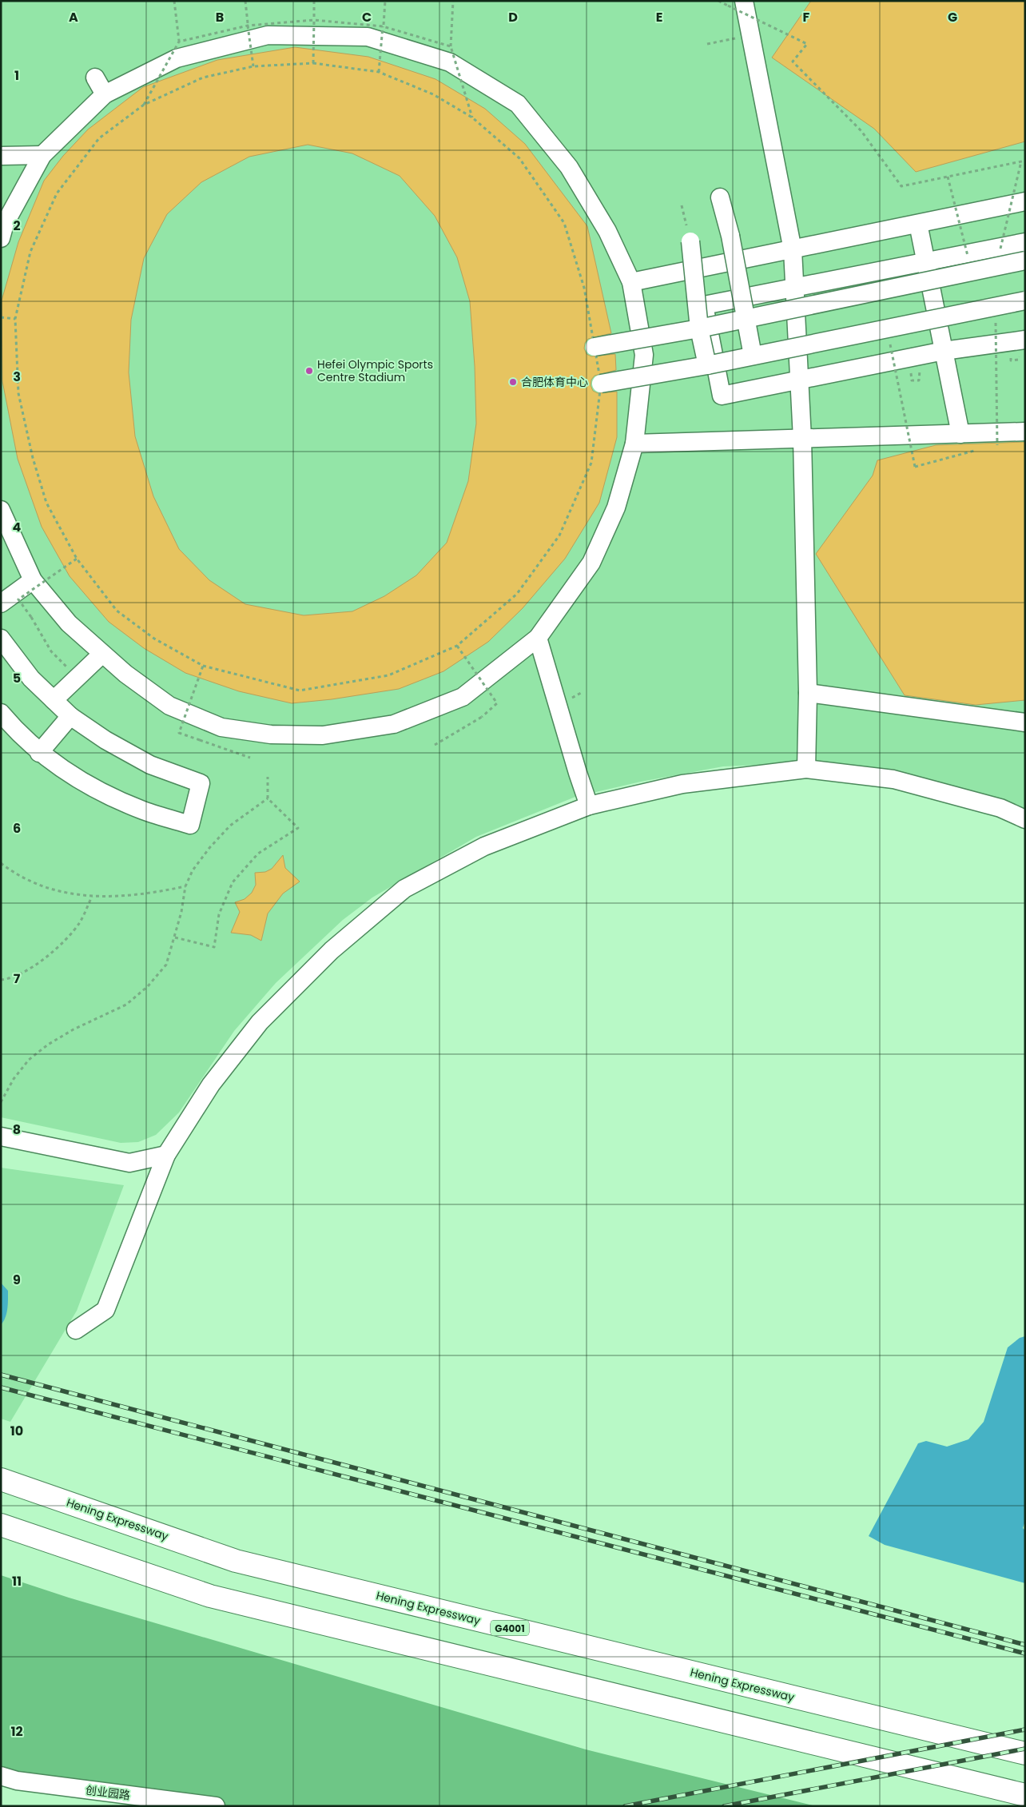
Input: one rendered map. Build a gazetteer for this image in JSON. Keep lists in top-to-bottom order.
{
  "streets": {
    "highway": ["Hening Expressway", "G4001"],
    "street": ["创业园路"]
  },
  "places": ["Hefei Olympic Sports Centre Stadium", "合肥体育中心"],
  "grid": {
    "columns": [
      "A",
      "B",
      "C",
      "D",
      "E",
      "F",
      "G"
    ],
    "rows": [
      "1",
      "2",
      "3",
      "4",
      "5",
      "6",
      "7",
      "8",
      "9",
      "10",
      "11",
      "12"
    ]
  }
}
